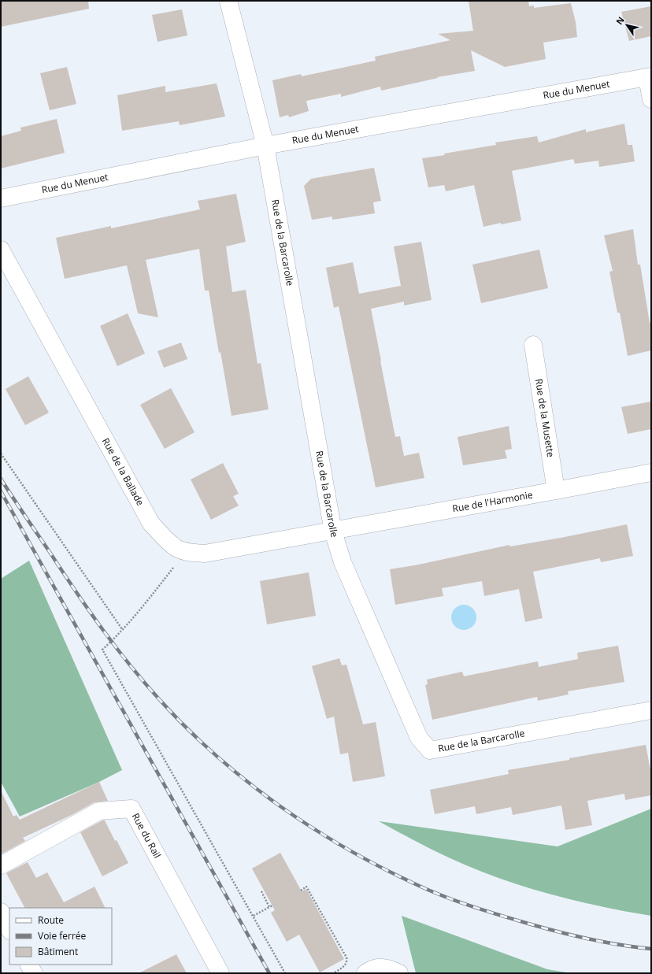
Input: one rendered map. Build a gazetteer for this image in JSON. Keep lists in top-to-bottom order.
{
  "streets": {
    "street": [
      "Rue du Menuet",
      "Rue de la Barcarolle",
      "Rue de la Musette",
      "Rue de la Ballade",
      "Rue de l'Harmonie",
      "Rue du Rail"
    ]
  },
  "crossings": [
    ["Rue du Menuet", "Rue de la Barcarolle"],
    ["Rue de la Barcarolle", "Rue de la Ballade"],
    ["Rue de la Barcarolle", "Rue de l'Harmonie"],
    ["Rue de la Musette", "Rue de l'Harmonie"],
    ["Rue de la Ballade", "Rue de l'Harmonie"]
  ],
  "legend": ["Route", "Voie ferrée", "Bâtiment"],
  "north": "top left"
}
